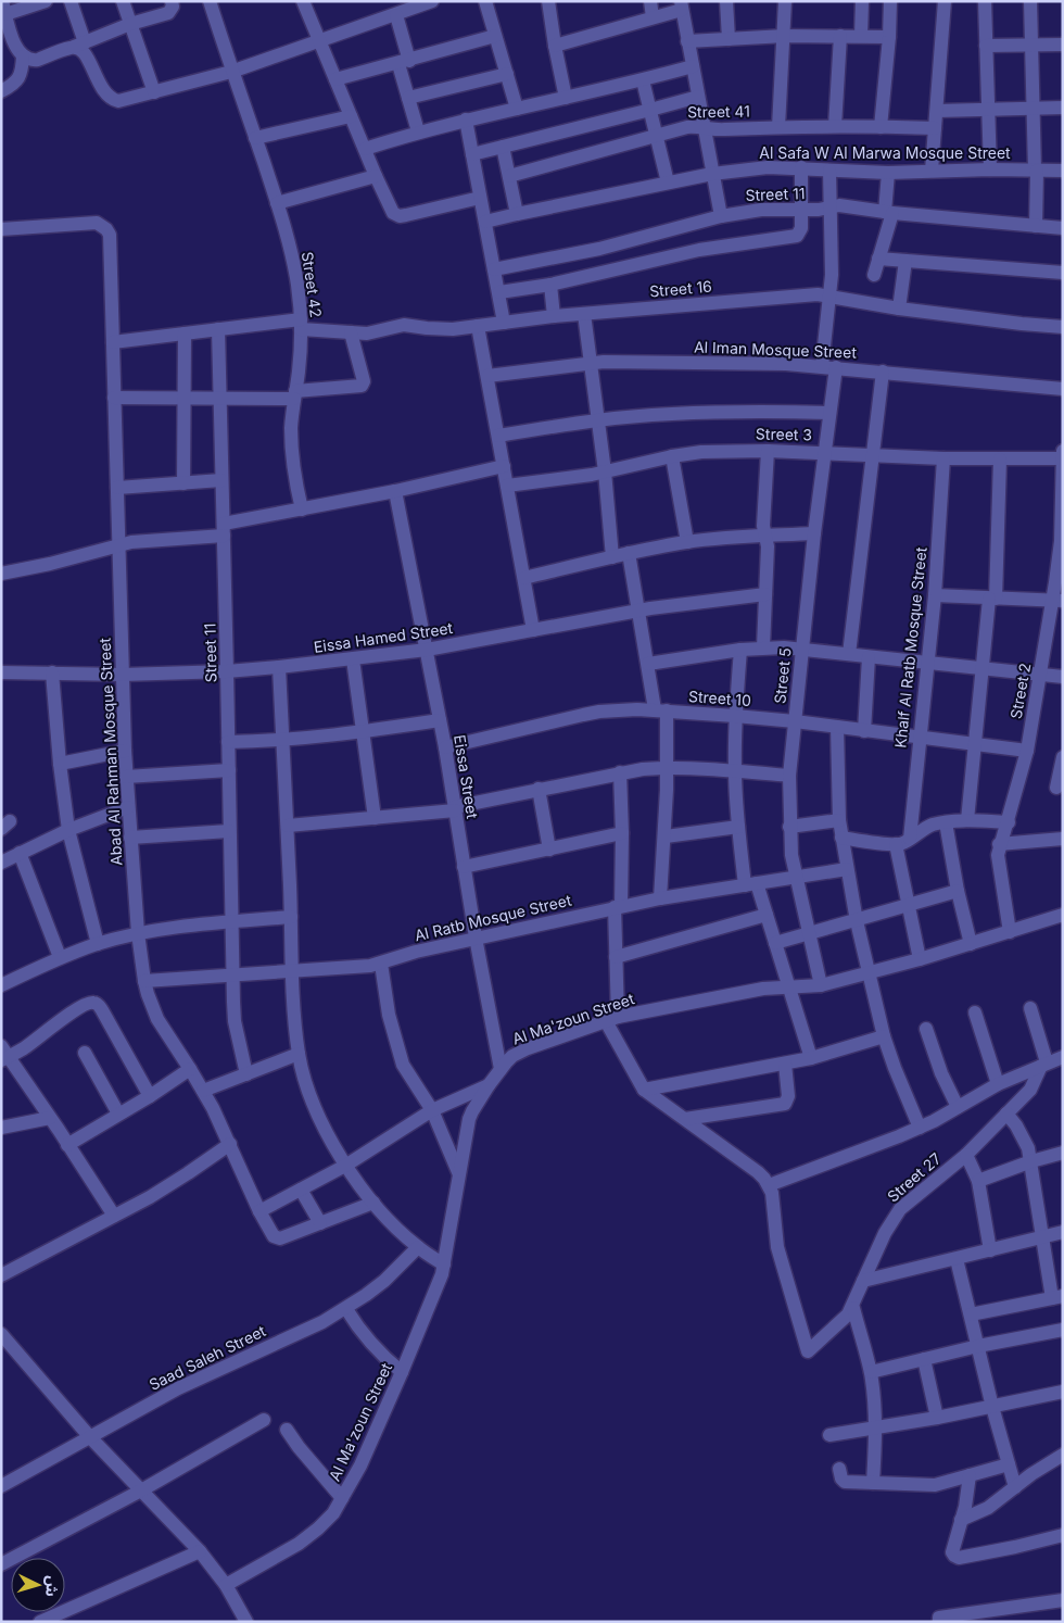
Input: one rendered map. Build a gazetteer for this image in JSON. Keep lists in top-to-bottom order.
{
  "streets": {
    "street": [
      "Street 41",
      "Al Safa W Al Marwa Mosque Street",
      "Street 11",
      "Street 42",
      "Street 16",
      "Al Iman Mosque Street",
      "Street 3",
      "Eissa Hamed Street",
      "Khalf Al Ratb Mosque Street",
      "Street 5",
      "Street 2",
      "Street 10",
      "Abad Al Rahman Mosque Street",
      "Eissa Street",
      "Al Ratb Mosque Street",
      "Al Ma'zoun Street",
      "Street 27",
      "Saad Saleh Street"
    ]
  },
  "crossings": [
    ["Al Safa W Al Marwa Mosque Street", "Street 5"],
    ["Street 11", "Street 16"],
    ["Street 11", "Eissa Hamed Street"],
    ["Street 11", "Street 5"],
    ["Street 11", "Al Ratb Mosque Street"],
    ["Street 42", "Street 16"],
    ["Street 16", "Street 5"],
    ["Street 16", "Abad Al Rahman Mosque Street"],
    ["Al Iman Mosque Street", "Street 5"],
    ["Street 3", "Khalf Al Ratb Mosque Street"],
    ["Street 3", "Street 5"],
    ["Street 3", "Street 2"],
    ["Eissa Hamed Street", "Abad Al Rahman Mosque Street"],
    ["Eissa Hamed Street", "Eissa Street"],
    ["Khalf Al Ratb Mosque Street", "Street 10"],
    ["Street 5", "Street 10"],
    ["Street 5", "Al Ratb Mosque Street"],
    ["Street 5", "Al Ma'zoun Street"],
    ["Street 2", "Street 10"],
    ["Street 2", "Al Ma'zoun Street"],
    ["Street 10", "Eissa Street"],
    ["Abad Al Rahman Mosque Street", "Al Ratb Mosque Street"],
    ["Eissa Street", "Al Ratb Mosque Street"],
    ["Eissa Street", "Al Ma'zoun Street"]
  ],
  "north": "right"
}
